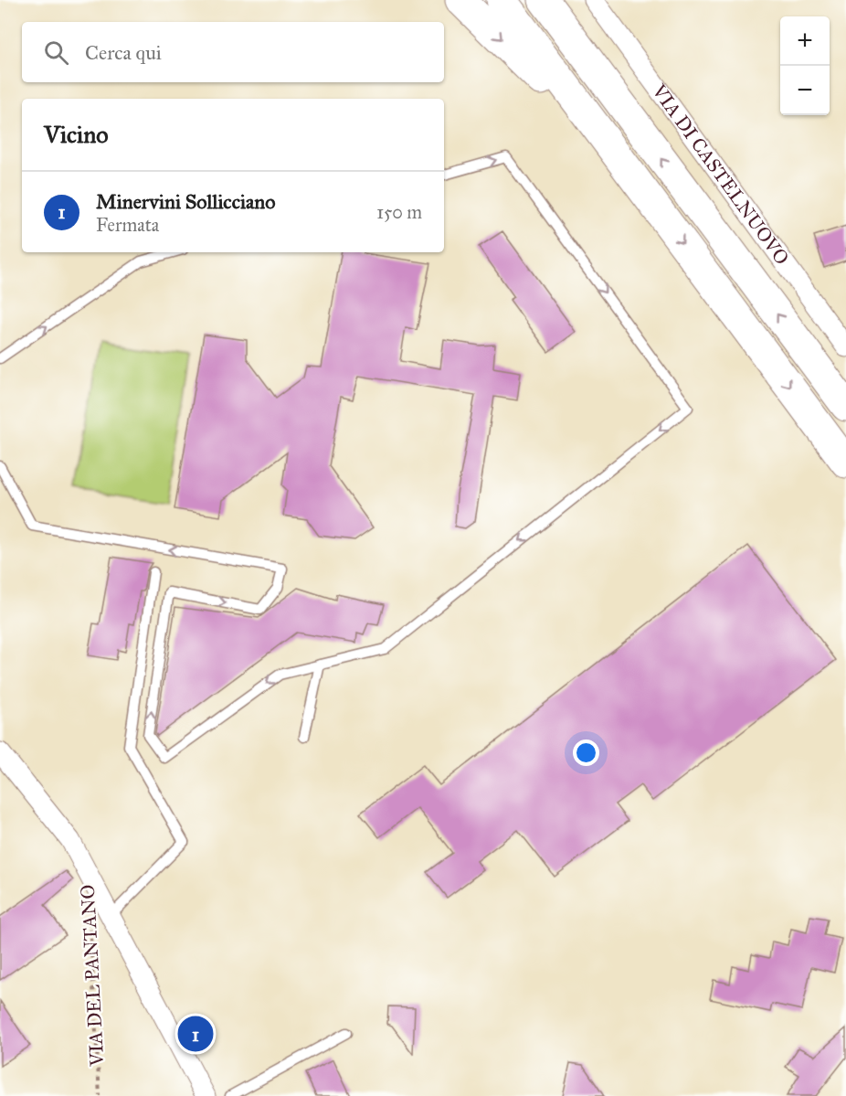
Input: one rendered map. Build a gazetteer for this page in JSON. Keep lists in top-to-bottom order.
{
  "streets": {
    "street": ["VIA DI CASTELNUOVO", "VIA DEL PANTANO"]
  },
  "page": {
    "map_buttons": ["+", "−"],
    "search": "Cerca qui",
    "heading": "Vicino",
    "list": [
      {
        "mark": "1",
        "name": "Minervini Sollicciano",
        "note": "Fermata",
        "value": "150 m"
      }
    ],
    "pins": "1"
  }
}
